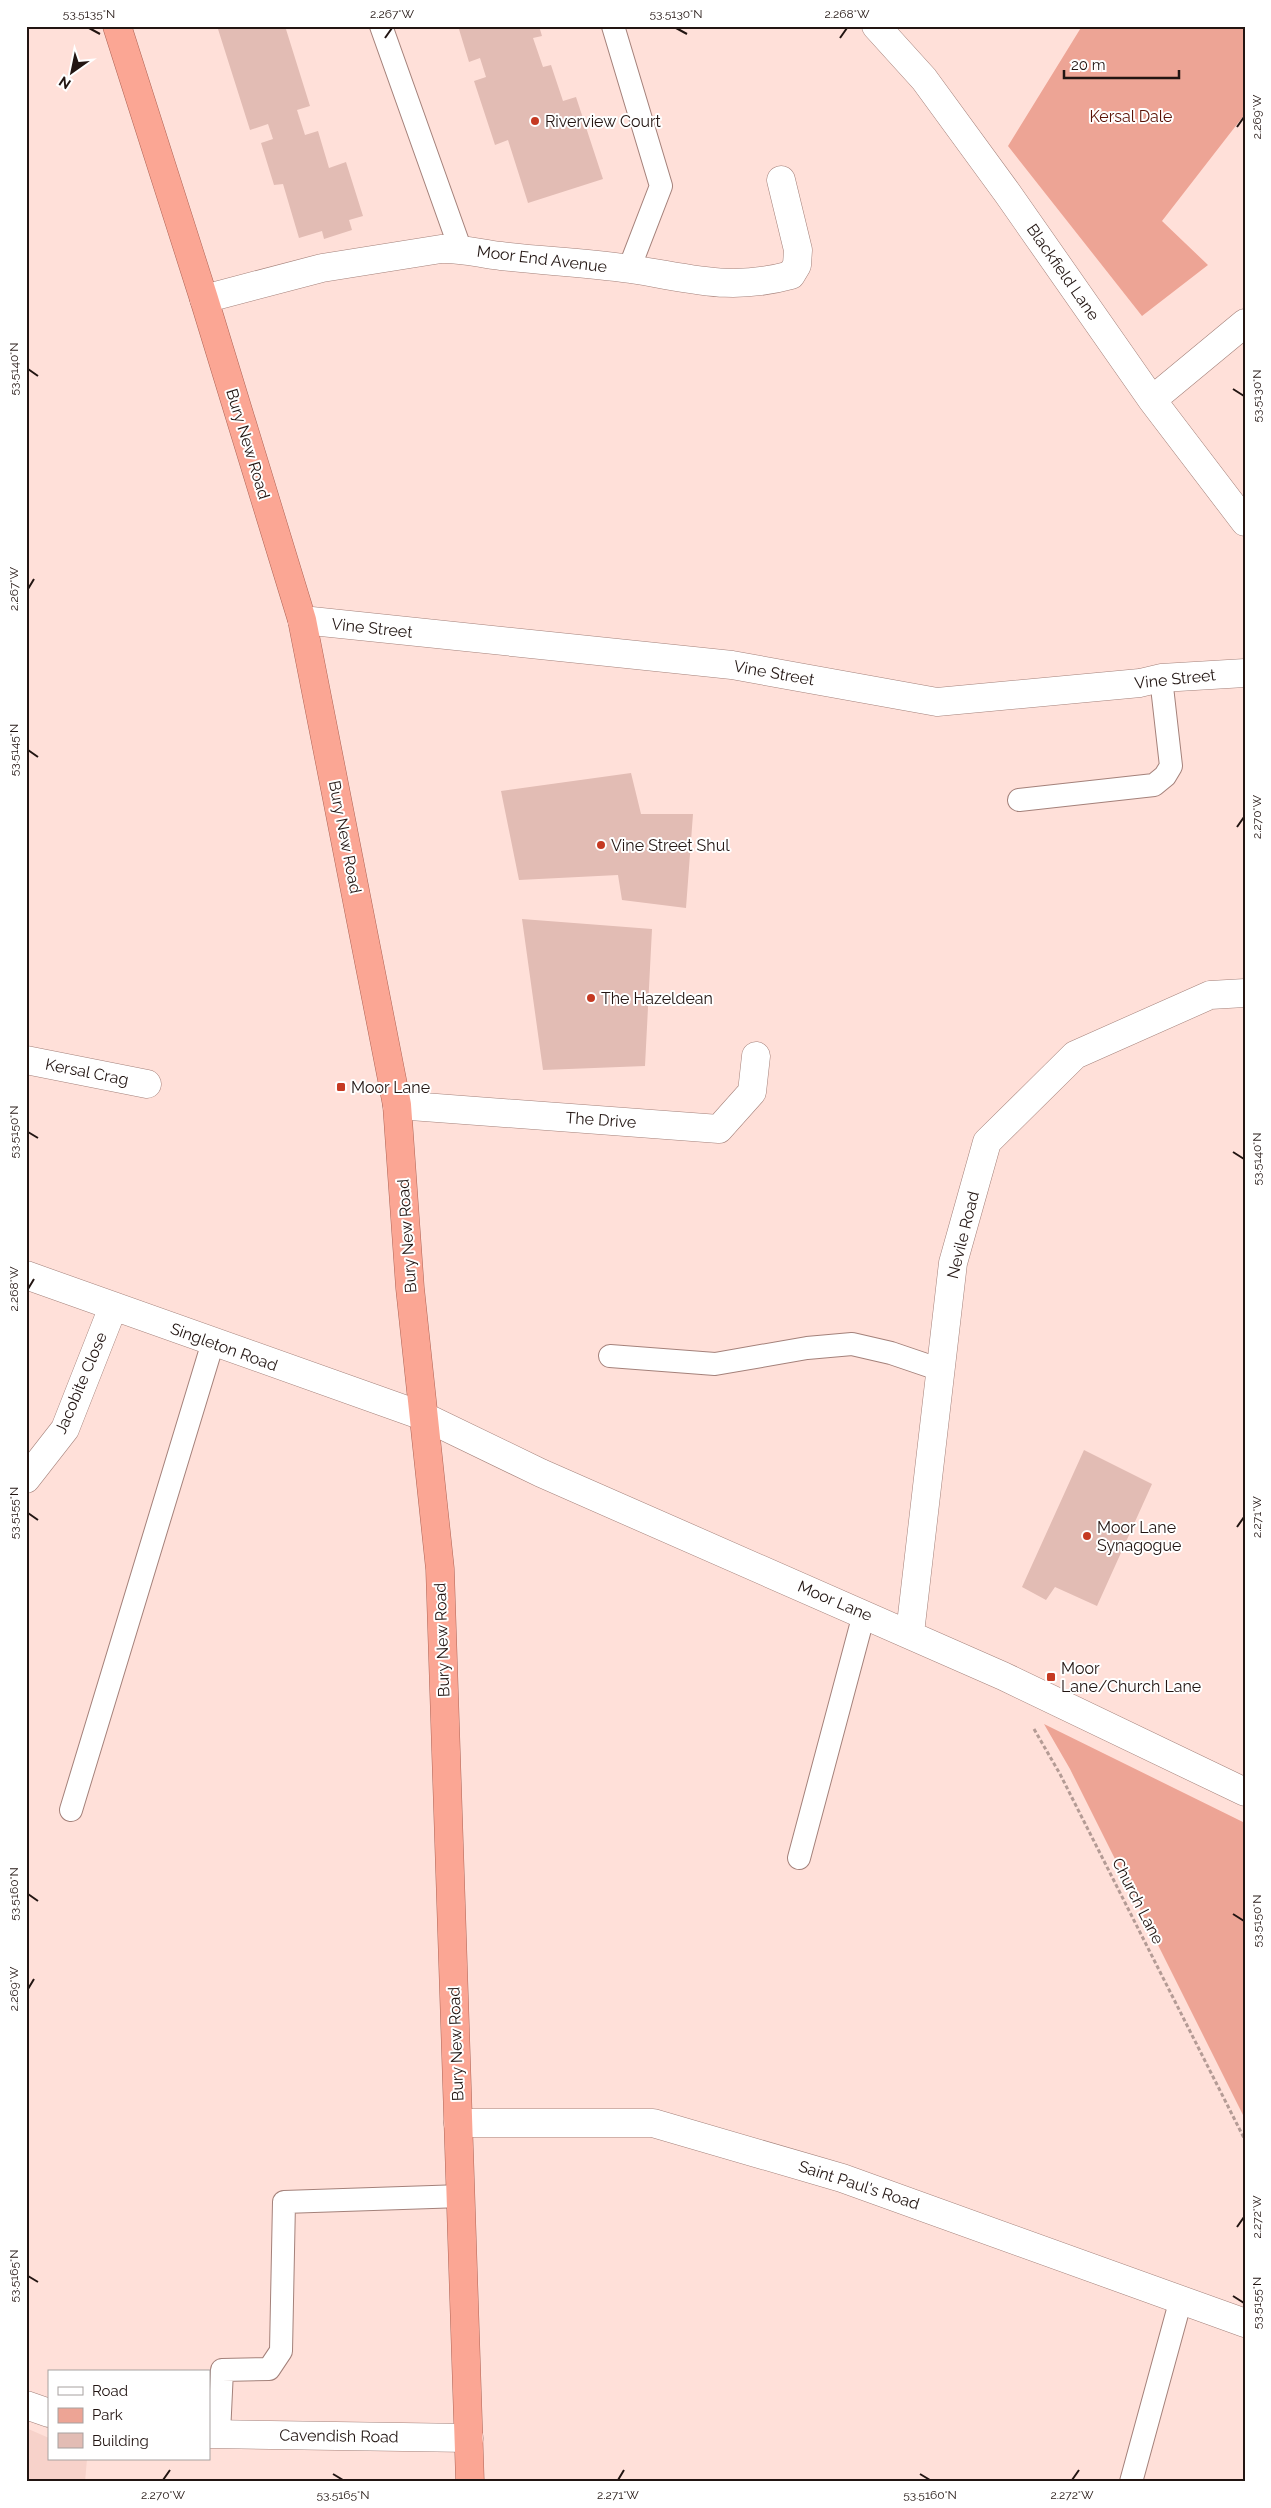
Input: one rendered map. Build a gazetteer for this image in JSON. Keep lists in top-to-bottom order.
{
  "streets": {
    "highway": ["Bury New Road"],
    "street": [
      "Moor End Avenue",
      "Blackfield Lane",
      "Vine Street",
      "Kersal Crag",
      "The Drive",
      "Nevile Road",
      "Singleton Road",
      "Jacobite Close",
      "Moor Lane",
      "Saint Paul's Road",
      "Cavendish Road"
    ],
    "path": ["Church Lane"]
  },
  "crossings": [
    ["Moor End Avenue", "Bury New Road"],
    ["Bury New Road", "Vine Street"],
    ["Bury New Road", "The Drive"],
    ["Bury New Road", "Singleton Road"],
    ["Bury New Road", "Moor Lane"],
    ["Bury New Road", "Saint Paul's Road"],
    ["Bury New Road", "Cavendish Road"],
    ["Nevile Road", "Moor Lane"],
    ["Singleton Road", "Jacobite Close"],
    ["Singleton Road", "Moor Lane"]
  ],
  "parks": ["Kersal Dale"],
  "places": {
    "other": [
      "Riverview Court",
      "Vine Street Shul",
      "The Hazeldean",
      "Moor Lane Synagogue"
    ],
    "transit": ["Moor Lane", "Moor Lane/Church Lane"]
  },
  "legend": ["Road", "Park", "Building"],
  "scale_bar": "20 m",
  "north": "bottom left",
  "coordinates": [
    "53.5135°N",
    "2.267°W",
    "53.5130°N",
    "2.268°W",
    "2.269°W",
    "53.5140°N",
    "53.5145°N",
    "2.270°W",
    "53.5150°N",
    "53.5155°N",
    "2.271°W",
    "53.5160°N",
    "2.272°W",
    "53.5165°N"
  ]
}
